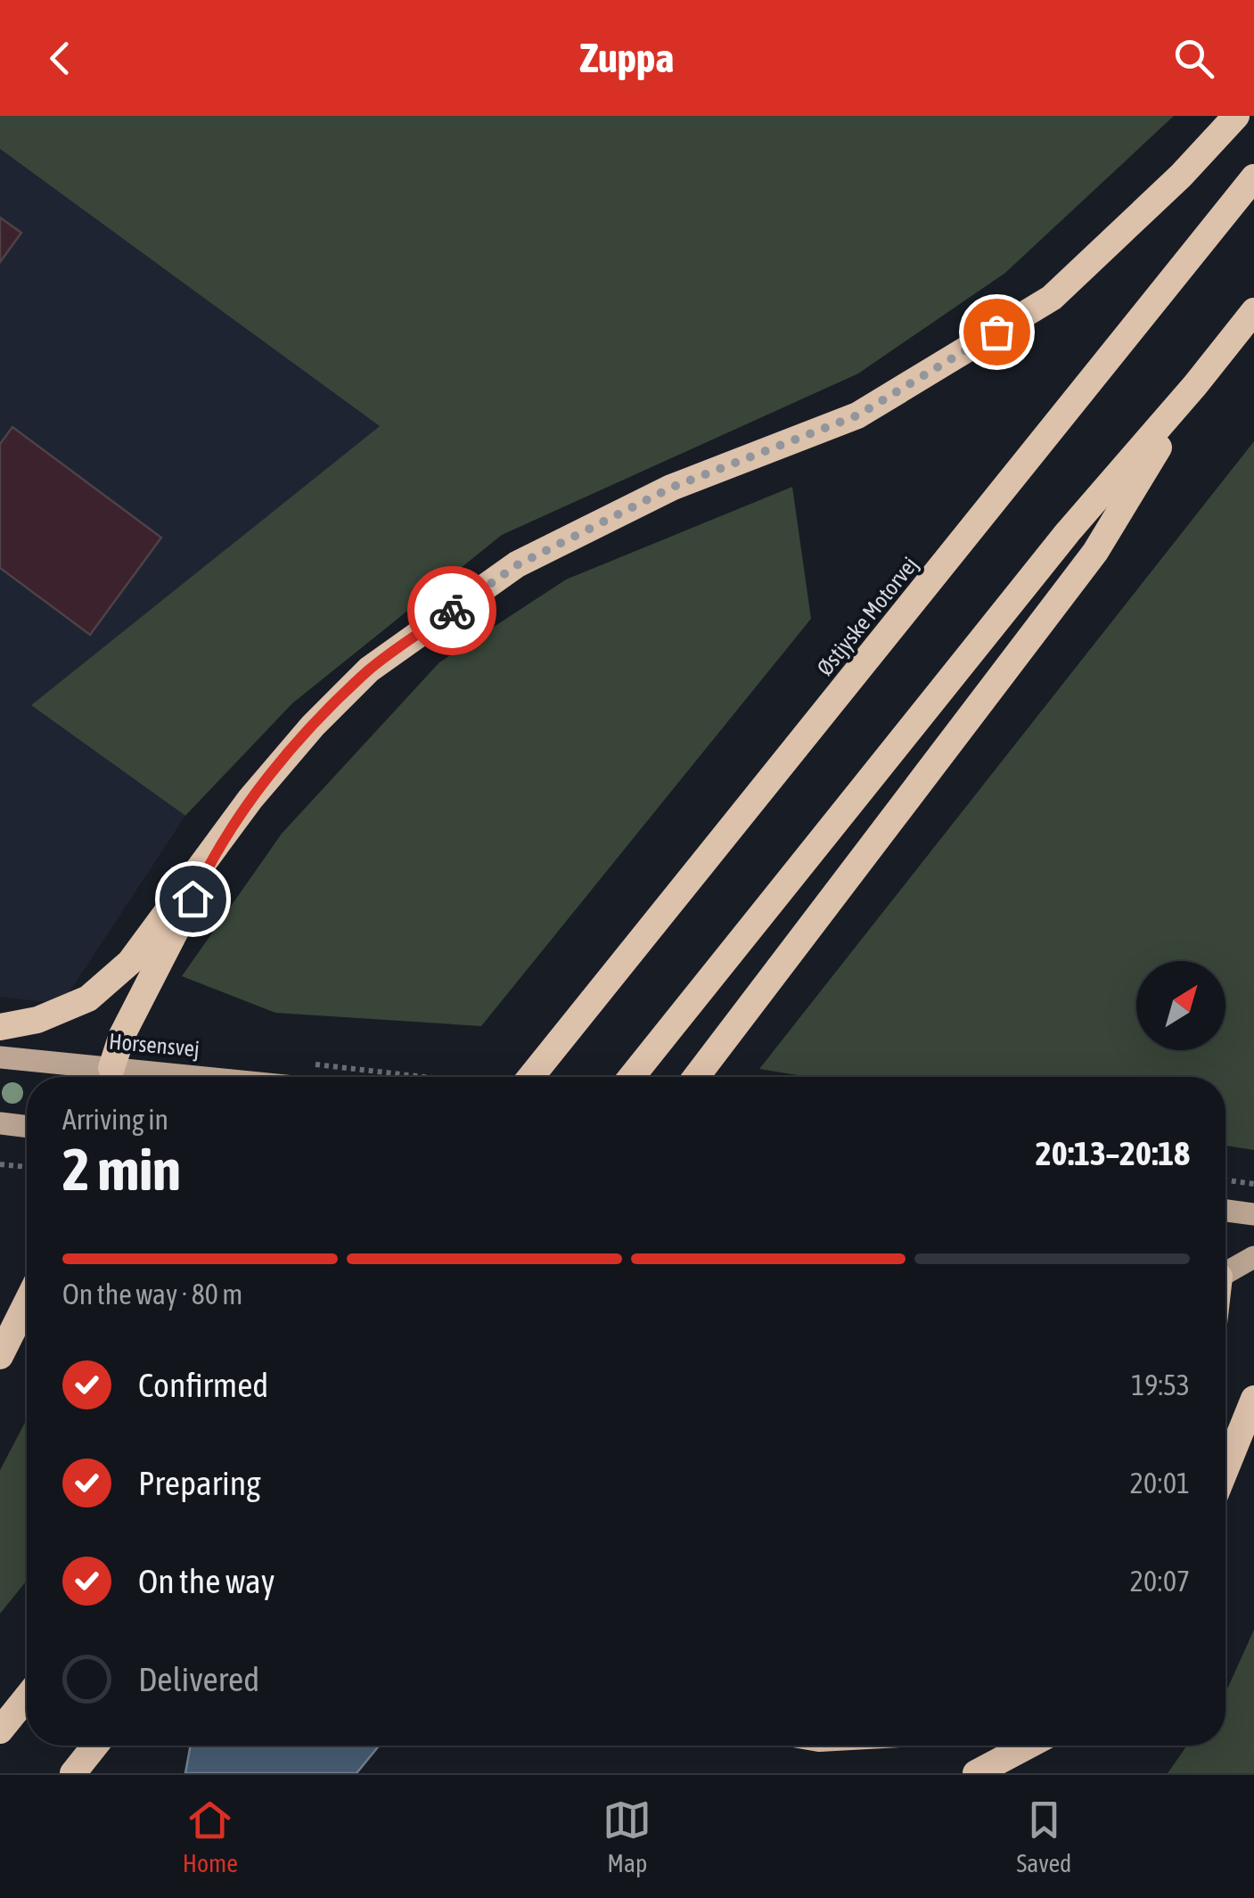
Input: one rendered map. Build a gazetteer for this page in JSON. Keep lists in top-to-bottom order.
{
  "streets": {
    "highway": ["Østjyske Motorvej"],
    "main road": ["Horsensvej"]
  },
  "north": "top right",
  "page": {
    "header": "Zuppa",
    "heading": ["2 min", "Arriving in", "20:13–20:18"],
    "bar": "On the way · 80 m",
    "list": [
      ["Confirmed", "19:53"],
      ["Preparing", "20:01"],
      ["On the way", "20:07"],
      "Delivered"
    ],
    "tabs": ["Home", "Map", "Saved"]
  }
}
